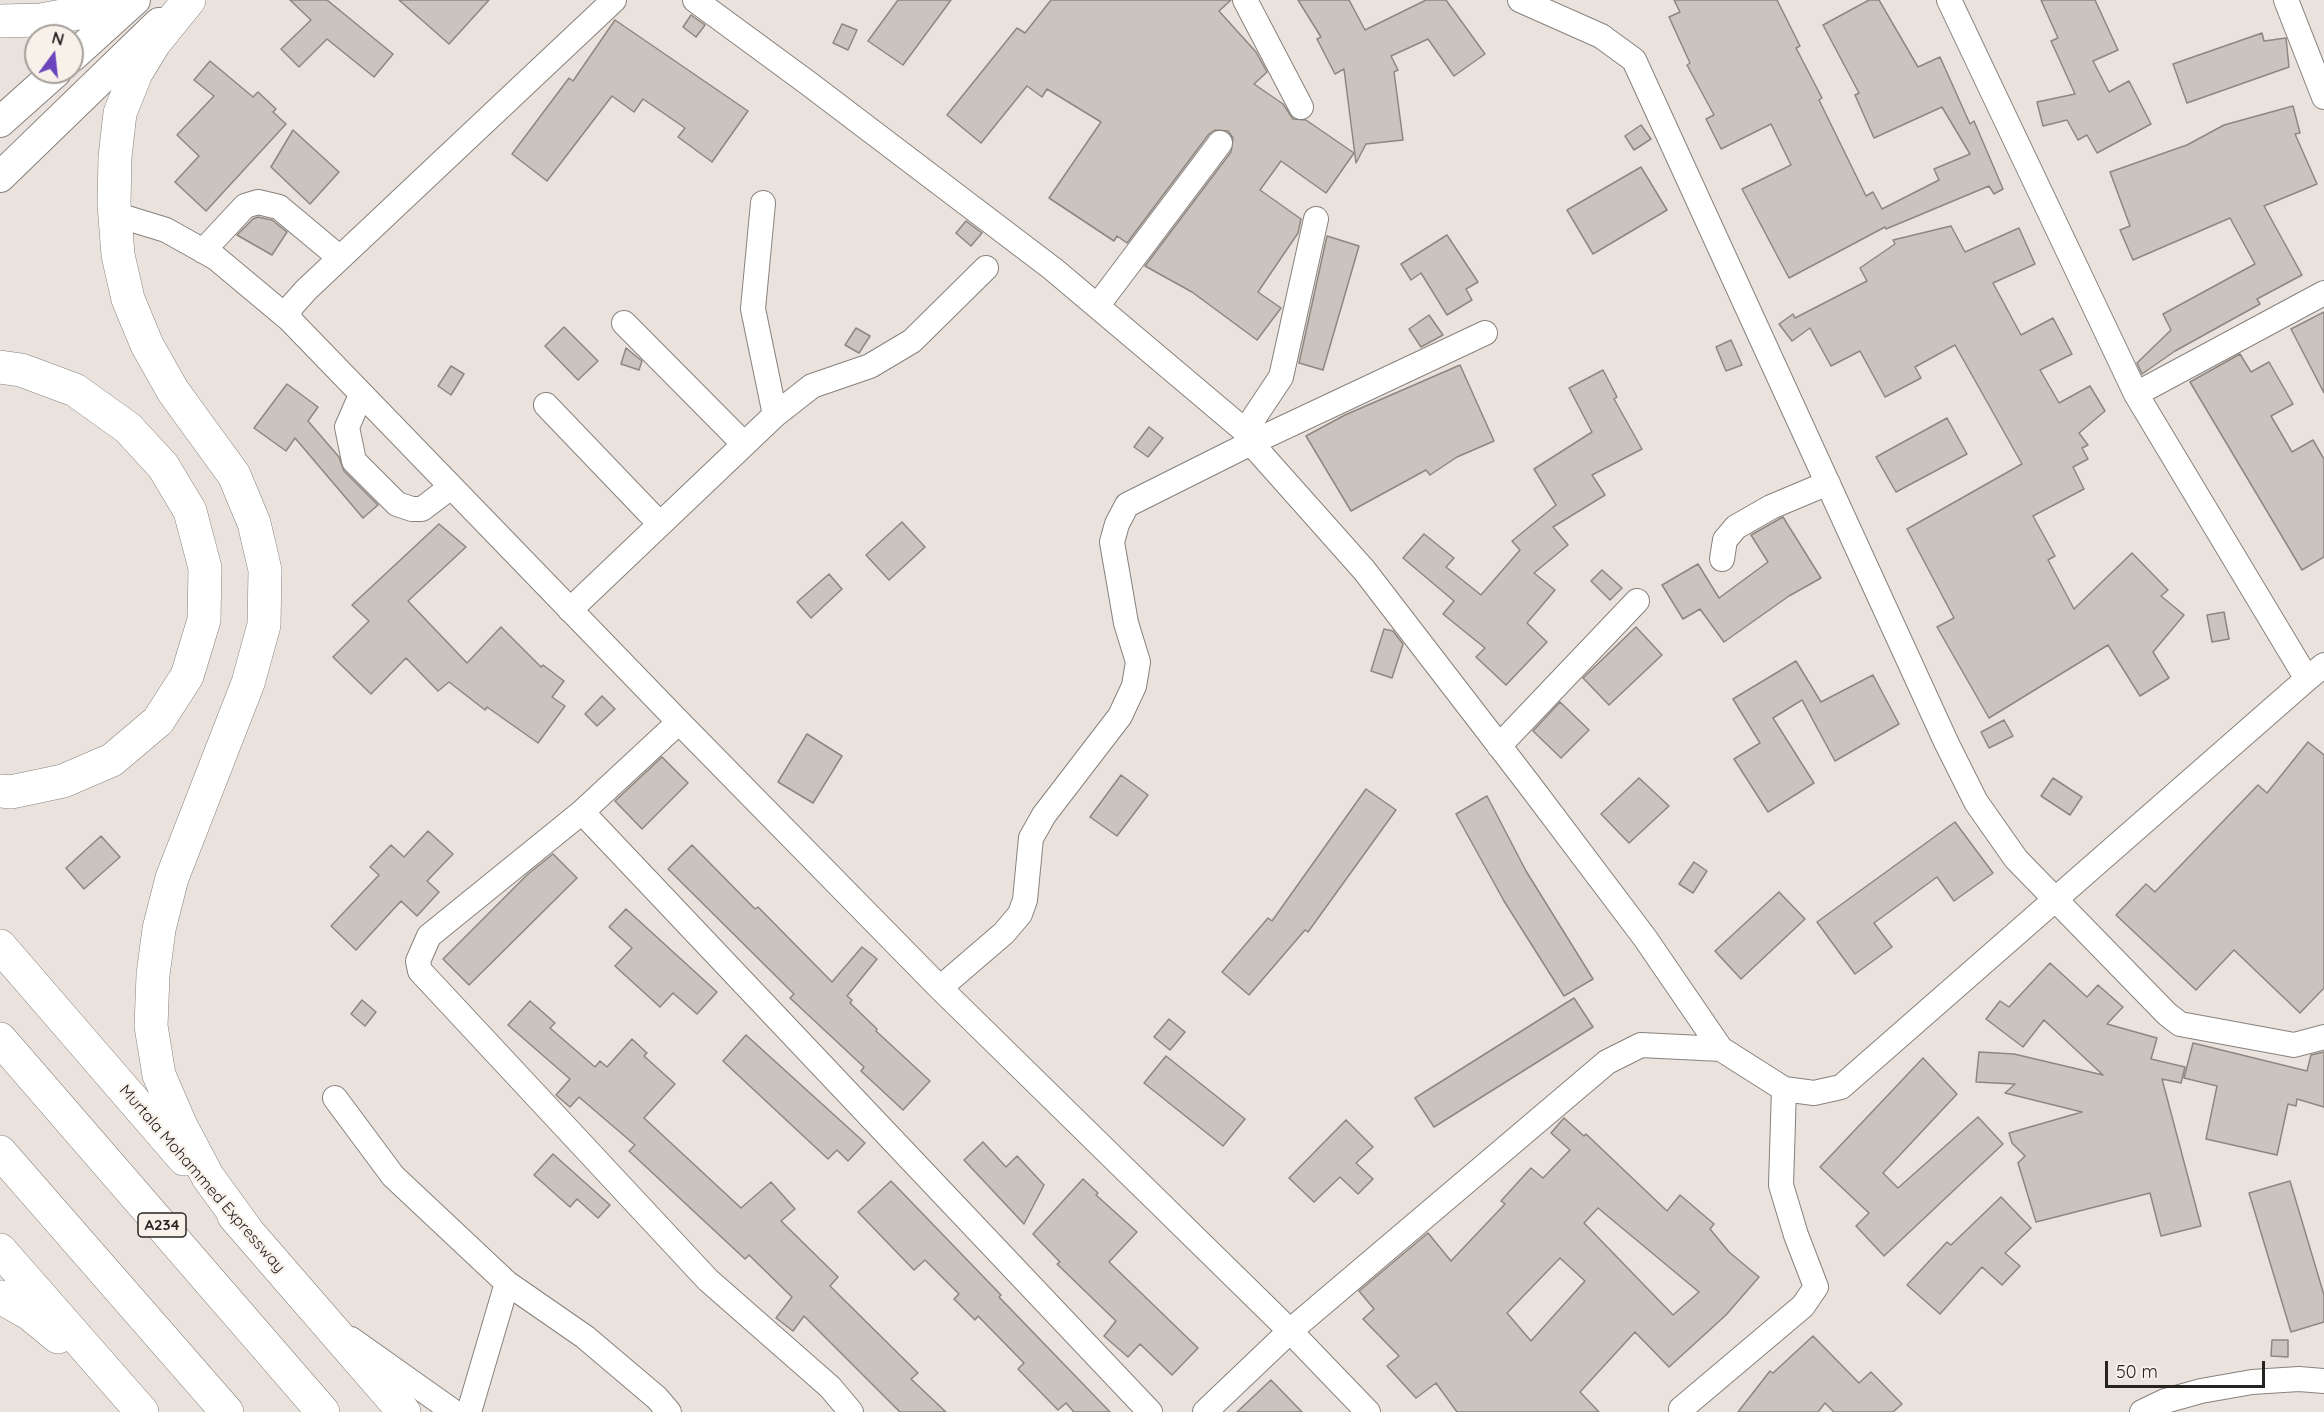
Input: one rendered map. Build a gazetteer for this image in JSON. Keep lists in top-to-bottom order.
{
  "streets": {
    "highway": ["Murtala Mohammed Expressway", "A234"]
  },
  "scale_bar": "50 m",
  "north": "top"
}
